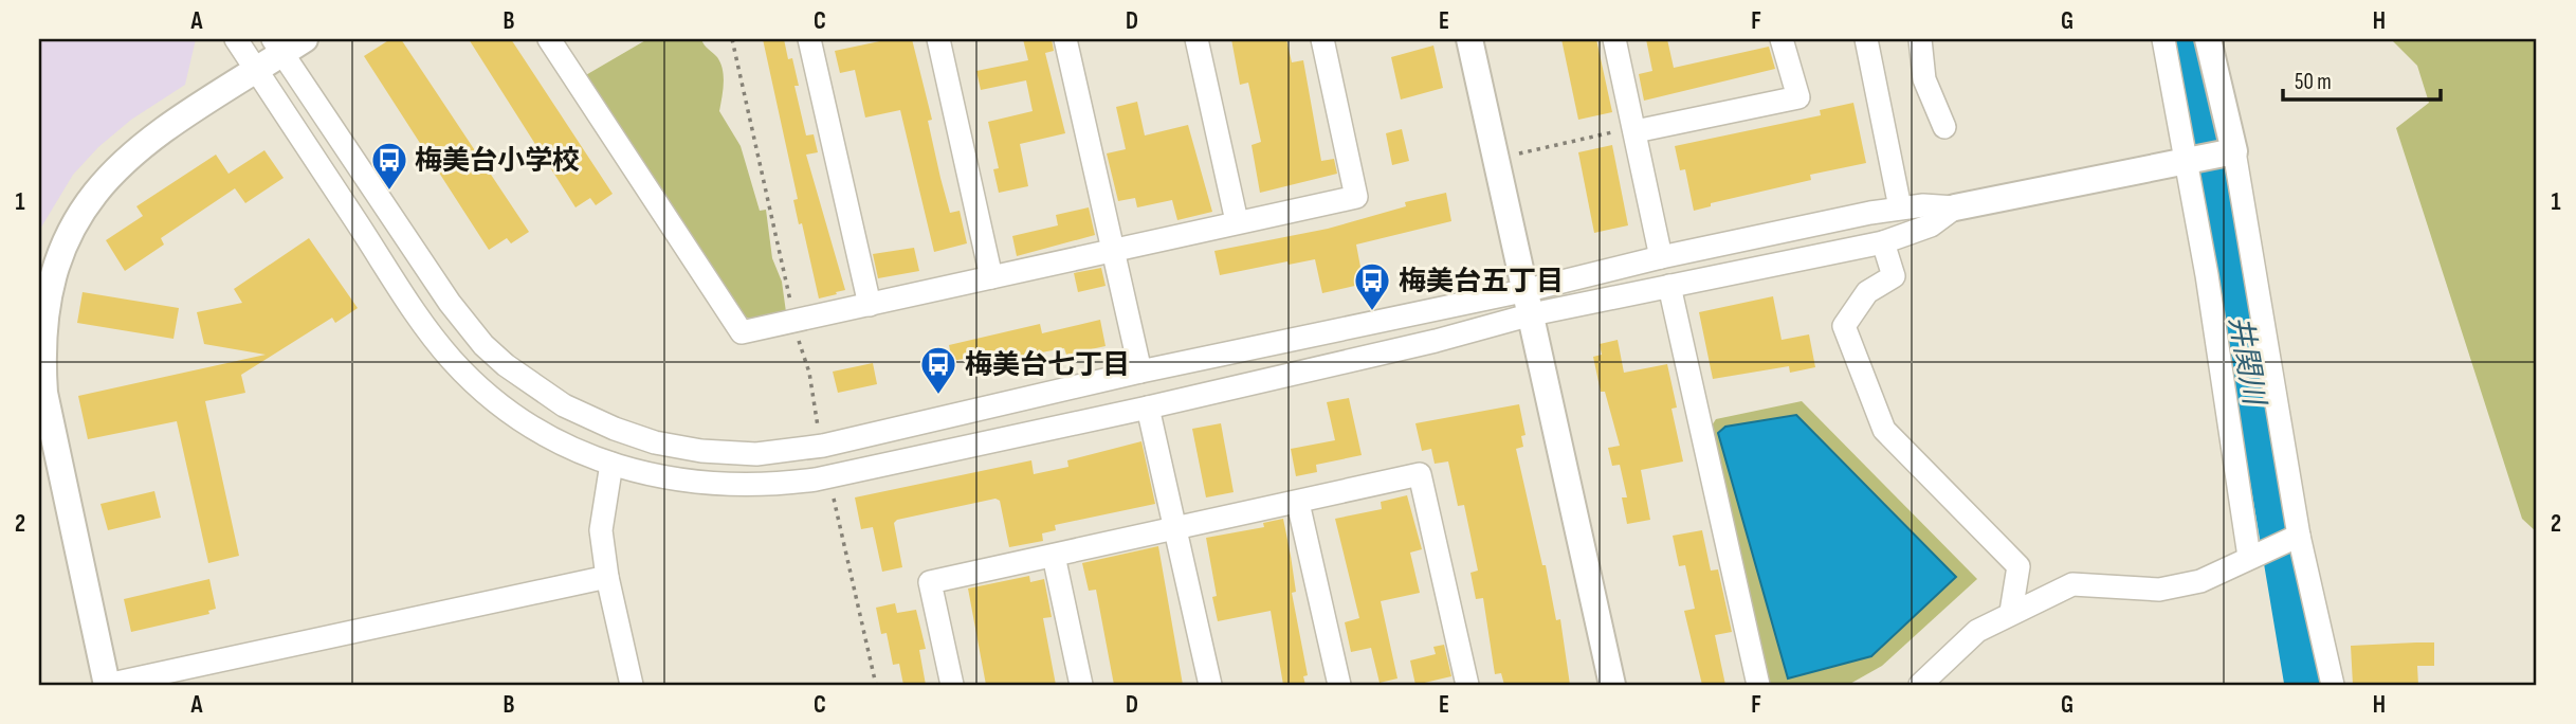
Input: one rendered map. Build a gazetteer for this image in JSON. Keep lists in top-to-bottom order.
{
  "water": ["井関川"],
  "places": {
    "bus stop": ["梅美台小学校", "梅美台五丁目", "梅美台七丁目"]
  },
  "scale_bar": "50 m",
  "grid": {
    "columns": [
      "A",
      "B",
      "C",
      "D",
      "E",
      "F",
      "G",
      "H"
    ],
    "rows": ["1", "2"]
  }
}
